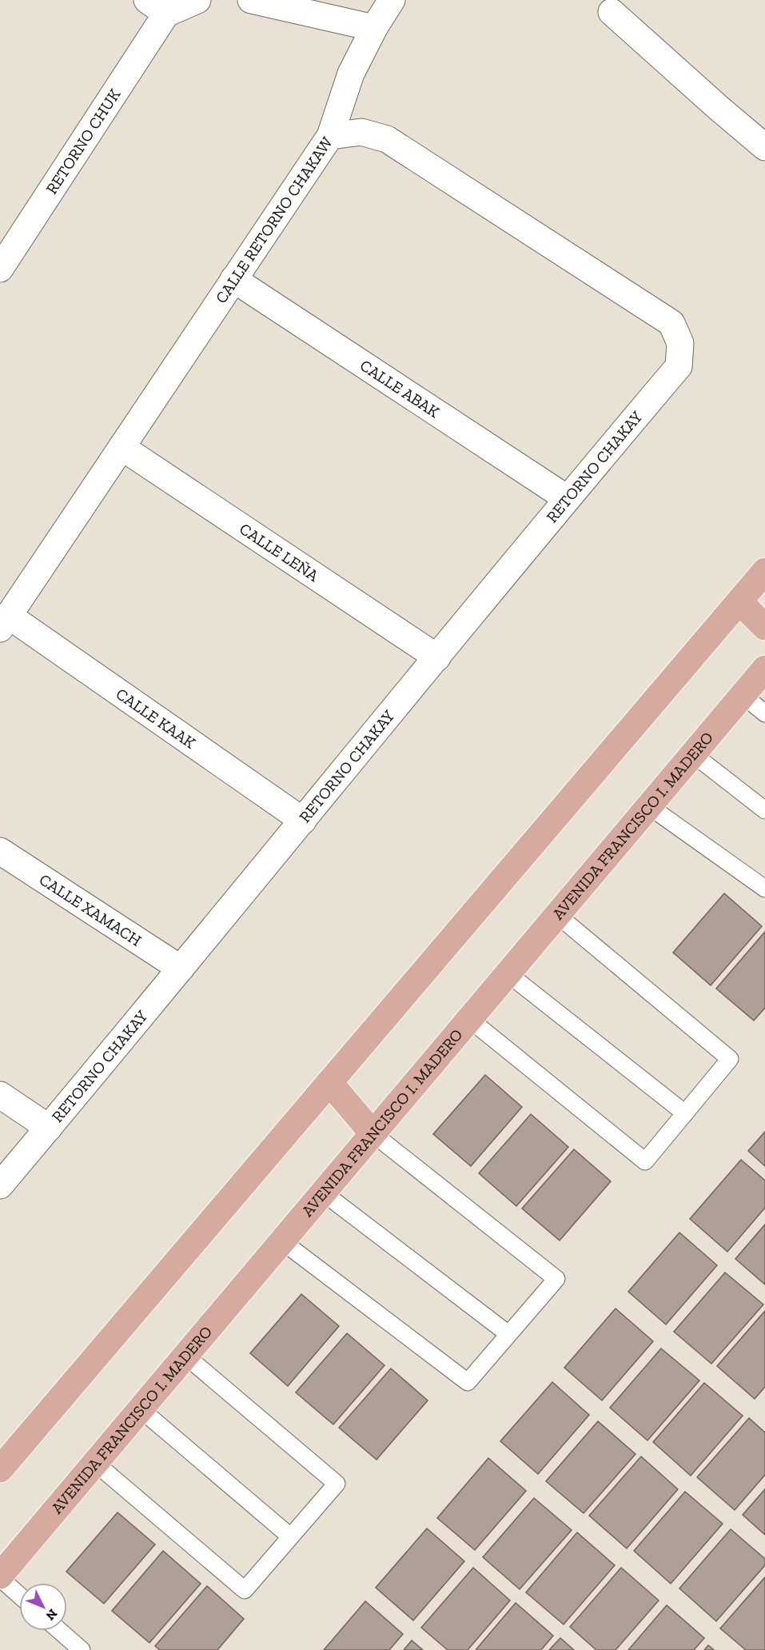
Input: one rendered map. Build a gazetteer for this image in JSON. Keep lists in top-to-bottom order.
{
  "streets": {
    "main road": ["AVENIDA FRANCISCO I. MADERO"],
    "street": [
      "RETORNO CHUK",
      "CALLE RETORNO CHAKAW",
      "CALLE ABAK",
      "RETORNO CHAKAY",
      "CALLE LEÑA",
      "CALLE KAAK",
      "CALLE XAMACH"
    ]
  },
  "crossings": [
    ["CALLE RETORNO CHAKAW", "CALLE ABAK"],
    ["CALLE RETORNO CHAKAW", "RETORNO CHAKAY"],
    ["CALLE RETORNO CHAKAW", "CALLE LEÑA"],
    ["CALLE RETORNO CHAKAW", "CALLE KAAK"],
    ["CALLE ABAK", "RETORNO CHAKAY"],
    ["RETORNO CHAKAY", "CALLE LEÑA"],
    ["RETORNO CHAKAY", "CALLE KAAK"],
    ["RETORNO CHAKAY", "CALLE XAMACH"]
  ],
  "north": "bottom right"
}
